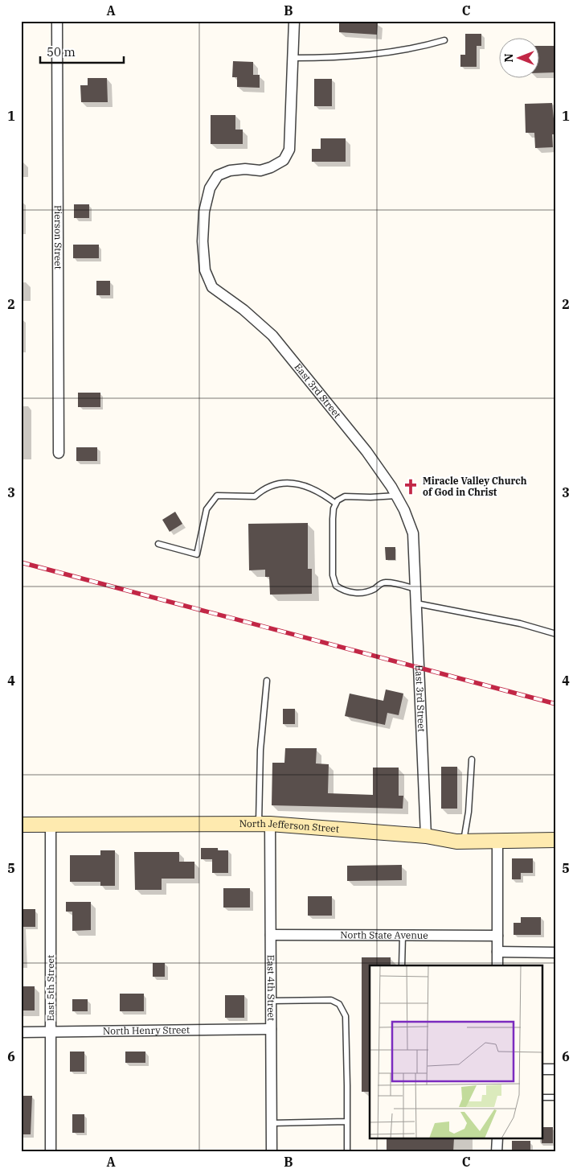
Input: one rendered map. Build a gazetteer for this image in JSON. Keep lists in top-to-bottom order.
{
  "streets": {
    "street": [
      "Pierson Street",
      "East 3rd Street",
      "North Jefferson Street",
      "North State Avenue",
      "East 5th Street",
      "East 4th Street",
      "North Henry Street"
    ]
  },
  "crossings": [
    ["East 3rd Street", "North Jefferson Street"],
    ["North Jefferson Street", "East 5th Street"],
    ["North Jefferson Street", "East 4th Street"],
    ["North State Avenue", "East 4th Street"],
    ["East 5th Street", "North Henry Street"],
    ["East 4th Street", "North Henry Street"]
  ],
  "places": {
    "church": ["Miracle Valley Church of God in Christ"]
  },
  "scale_bar": "50 m",
  "north": "left",
  "grid": {
    "columns": ["A", "B", "C"],
    "rows": [
      "1",
      "2",
      "3",
      "4",
      "5",
      "6"
    ]
  }
}
